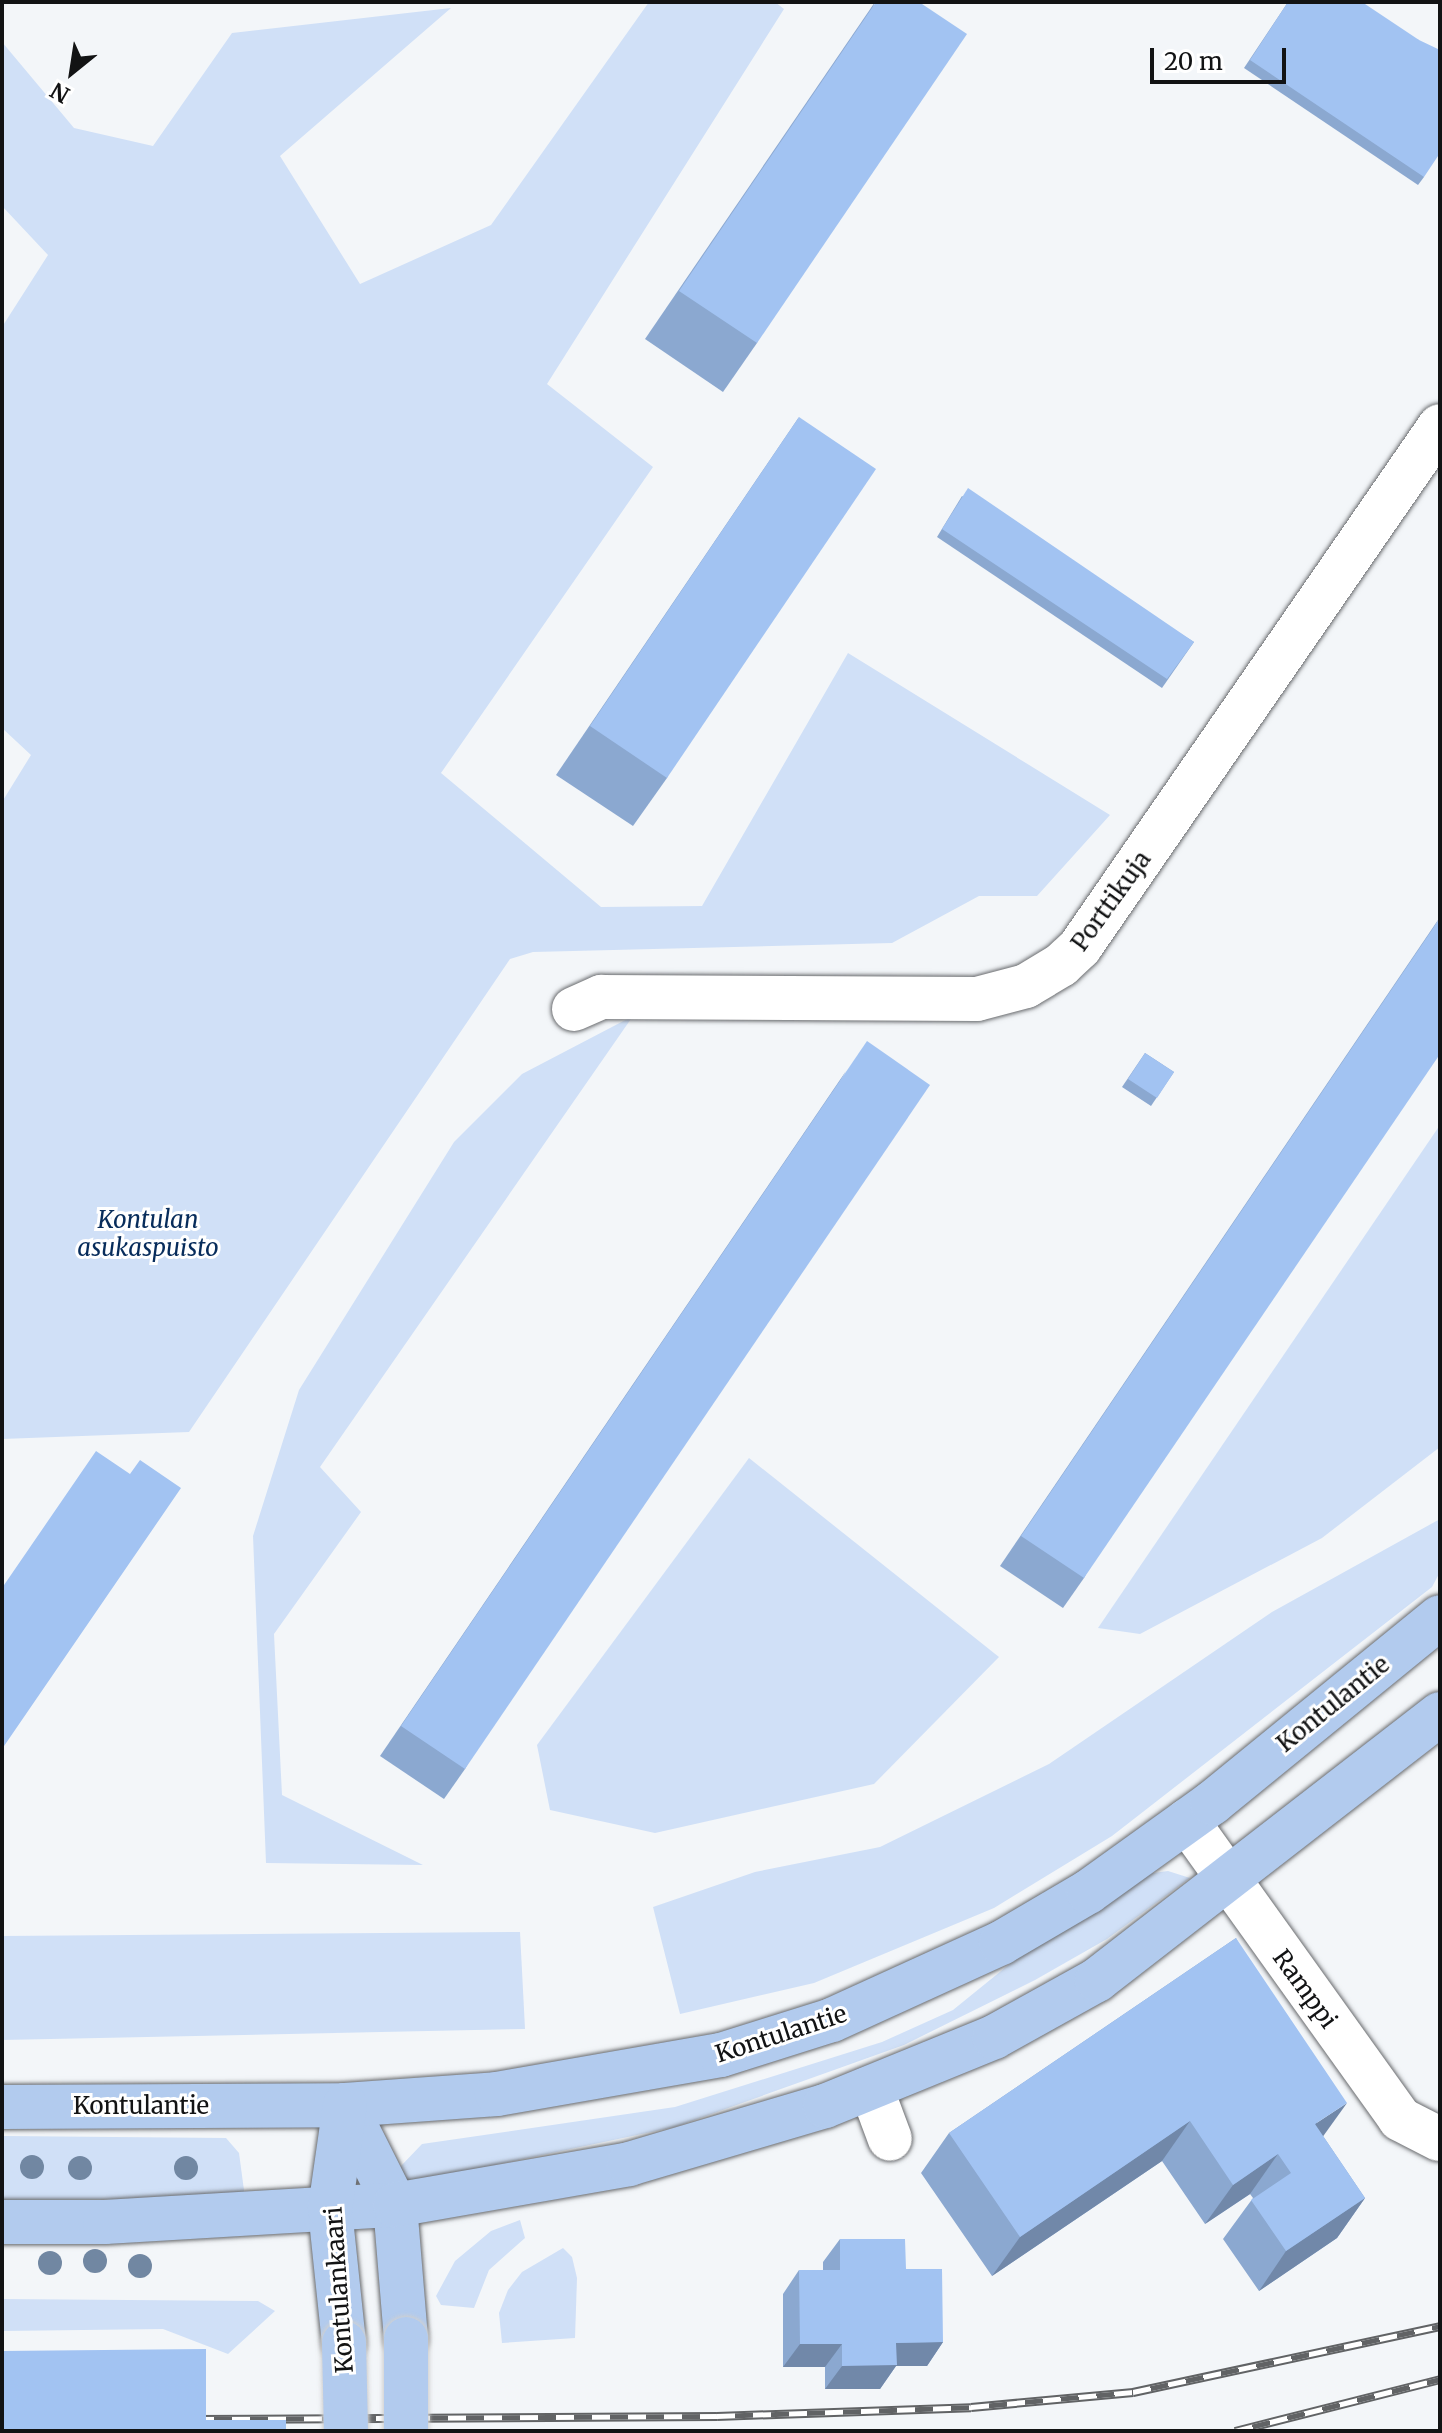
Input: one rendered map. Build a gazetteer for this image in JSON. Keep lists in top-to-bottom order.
{
  "streets": {
    "main road": ["Kontulantie", "Kontulankaari"],
    "street": ["Porttikuja", "Ramppi"]
  },
  "crossings": [
    ["Kontulantie", "Ramppi"],
    ["Kontulantie", "Kontulankaari"]
  ],
  "parks": ["Kontulan asukaspuisto"],
  "scale_bar": "20 m",
  "north": "bottom left"
}
